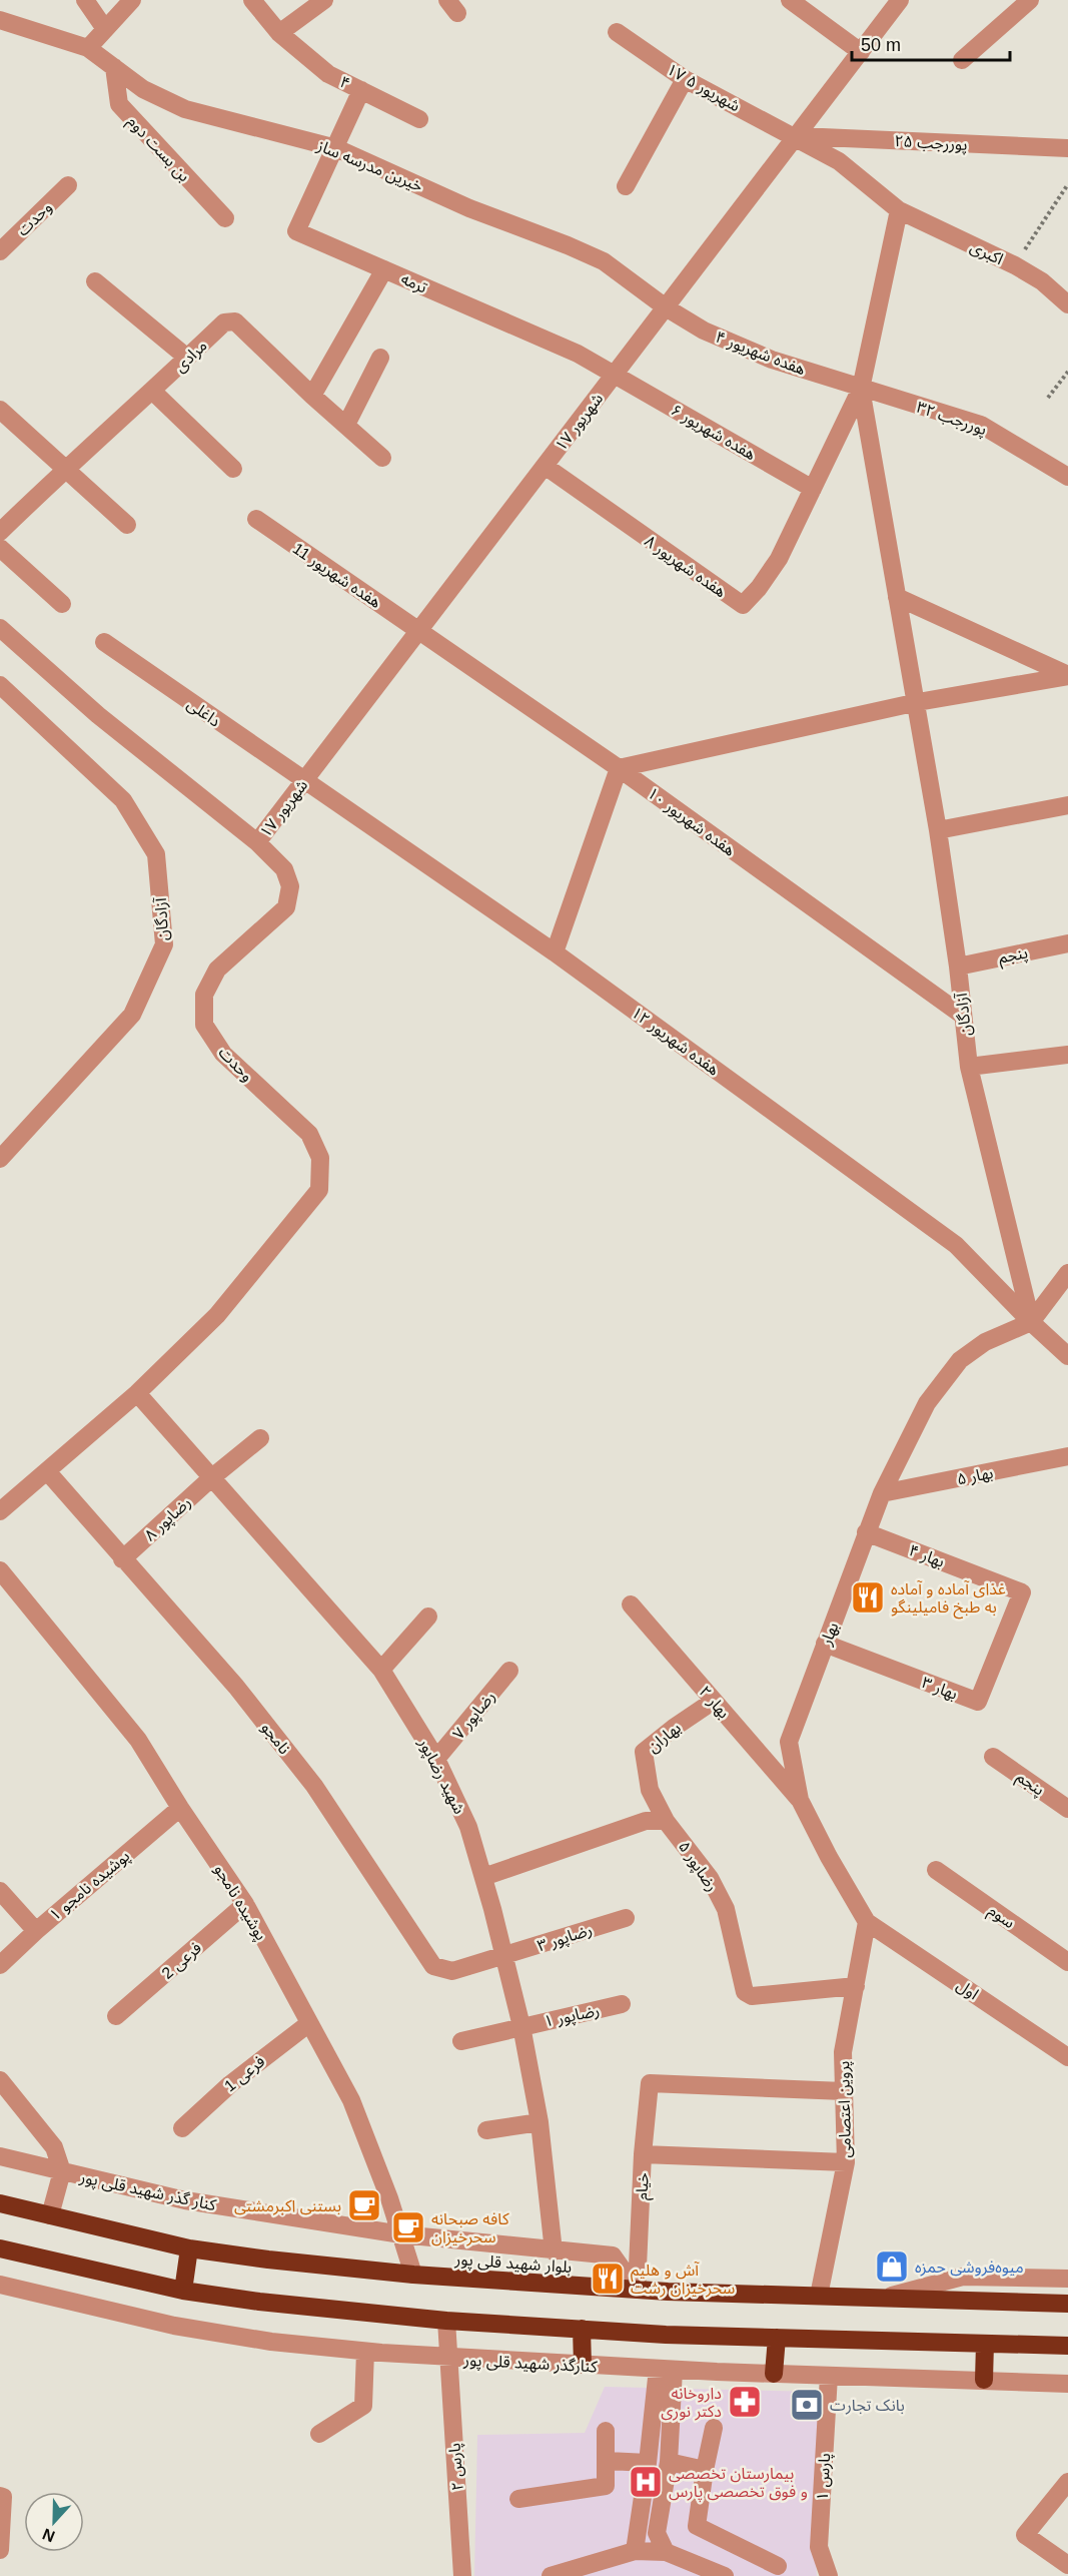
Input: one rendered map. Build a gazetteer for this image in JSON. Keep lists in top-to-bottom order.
{
  "streets": {
    "highway": ["بلوار شهید قلی پور"],
    "street": [
      "۴",
      "۱۷ شهریور ۵",
      "پوررجب ۲۵",
      "بن بست دوم",
      "خیرین مدرسه ساز",
      "وحدت",
      "اکبری",
      "ترمه",
      "هفده شهریور ۴",
      "مرادی",
      "پوررجب ۳۲",
      "۱۷ شهریور",
      "هفده شهریور ۶",
      "هفده شهریور ۸",
      "هفده شهریور 11",
      "داغلی",
      "هفده شهریور ۱۰",
      "آزادگان",
      "پنجم",
      "هفده شهریور ۱۲",
      "بهار ۵",
      "رضاپور ۸",
      "بهار ۴",
      "بهار",
      "بهار ۳",
      "بهار ۲",
      "رضاپور ۷",
      "بهاران",
      "نامجو",
      "شهید رضاپور",
      "رضاپور ۵",
      "پوشیده نامجو ۱",
      "پوشیده نامجو",
      "سوم",
      "رضاپور ۳",
      "فرعی 2",
      "اول",
      "رضاپور ۱",
      "فرعی 1",
      "پروین اعتصامی",
      "خیام",
      "کنار گذر شهید قلی پور",
      "کنارگذر شهید قلی پور",
      "پارس ۲",
      "پارس ۱"
    ]
  },
  "crossings": [
    ["۱۷ شهریور ۵", "پوررجب ۲۵"],
    ["۱۷ شهریور ۵", "اکبری"],
    ["۱۷ شهریور ۵", "۱۷ شهریور"],
    ["پوررجب ۲۵", "۱۷ شهریور"],
    ["بن بست دوم", "خیرین مدرسه ساز"],
    ["خیرین مدرسه ساز", "ترمه"],
    ["خیرین مدرسه ساز", "هفده شهریور ۴"],
    ["خیرین مدرسه ساز", "۱۷ شهریور"],
    ["وحدت", "۱۷ شهریور"],
    ["وحدت", "نامجو"],
    ["وحدت", "شهید رضاپور"],
    ["ترمه", "۱۷ شهریور"],
    ["ترمه", "هفده شهریور ۶"],
    ["هفده شهریور ۴", "پوررجب ۳۲"],
    ["هفده شهریور ۴", "۱۷ شهریور"],
    ["هفده شهریور ۴", "هفده شهریور ۸"],
    ["هفده شهریور ۴", "آزادگان"],
    ["پوررجب ۳۲", "هفده شهریور ۸"],
    ["پوررجب ۳۲", "آزادگان"],
    ["۱۷ شهریور", "هفده شهریور ۶"],
    ["۱۷ شهریور", "هفده شهریور ۸"],
    ["۱۷ شهریور", "هفده شهریور 11"],
    ["۱۷ شهریور", "داغلی"],
    ["۱۷ شهریور", "هفده شهریور ۱۰"],
    ["۱۷ شهریور", "هفده شهریور ۱۲"],
    ["هفده شهریور ۶", "هفده شهریور ۸"],
    ["هفده شهریور ۸", "آزادگان"],
    ["هفده شهریور 11", "هفده شهریور ۱۰"],
    ["داغلی", "هفده شهریور ۱۲"],
    ["هفده شهریور ۱۰", "آزادگان"],
    ["آزادگان", "پنجم"],
    ["آزادگان", "هفده شهریور ۱۲"],
    ["آزادگان", "بهار"],
    ["هفده شهریور ۱۲", "بهار"],
    ["بهار ۵", "بهار"],
    ["رضاپور ۸", "نامجو"],
    ["رضاپور ۸", "شهید رضاپور"],
    ["بهار ۴", "بهار"],
    ["بهار ۴", "بهار ۳"],
    ["بهار", "بهار ۳"],
    ["بهار", "بهار ۲"],
    ["بهار", "اول"],
    ["بهار", "پروین اعتصامی"],
    ["بهار ۲", "بهاران"],
    ["رضاپور ۷", "شهید رضاپور"],
    ["بهاران", "رضاپور ۵"],
    ["نامجو", "شهید رضاپور"],
    ["نامجو", "رضاپور ۳"],
    ["شهید رضاپور", "رضاپور ۳"],
    ["شهید رضاپور", "رضاپور ۱"],
    ["شهید رضاپور", "کنار گذر شهید قلی پور"],
    ["رضاپور ۵", "پروین اعتصامی"],
    ["پوشیده نامجو ۱", "پوشیده نامجو"],
    ["پوشیده نامجو", "فرعی 2"],
    ["پوشیده نامجو", "فرعی 1"],
    ["پوشیده نامجو", "کنار گذر شهید قلی پور"],
    ["پوشیده نامجو", "بلوار شهید قلی پور"],
    ["اول", "پروین اعتصامی"],
    ["پروین اعتصامی", "خیام"],
    ["پروین اعتصامی", "بلوار شهید قلی پور"],
    ["خیام", "کنار گذر شهید قلی پور"],
    ["خیام", "بلوار شهید قلی پور"],
    ["کنار گذر شهید قلی پور", "بلوار شهید قلی پور"],
    ["کنارگذر شهید قلی پور", "پارس ۲"],
    ["کنارگذر شهید قلی پور", "پارس ۱"]
  ],
  "places": {
    "restaurant": ["غذای آماده و آماده به طبخ فامیلینگو", "آش و هلیم سحرخیزان رشت"],
    "cafe": ["بستنی اکبرمشتی", "کافه صبحانه سحرخیزان"],
    "shop": ["میوه‌فروشی حمزه"],
    "pharmacy": ["داروخانه دکتر نوری"],
    "bank": ["بانک تجارت"],
    "hospital": ["بیمارستان تخصصی و فوق تخصصی پارس"]
  },
  "scale_bar": "50 m",
  "north": "bottom"
}
